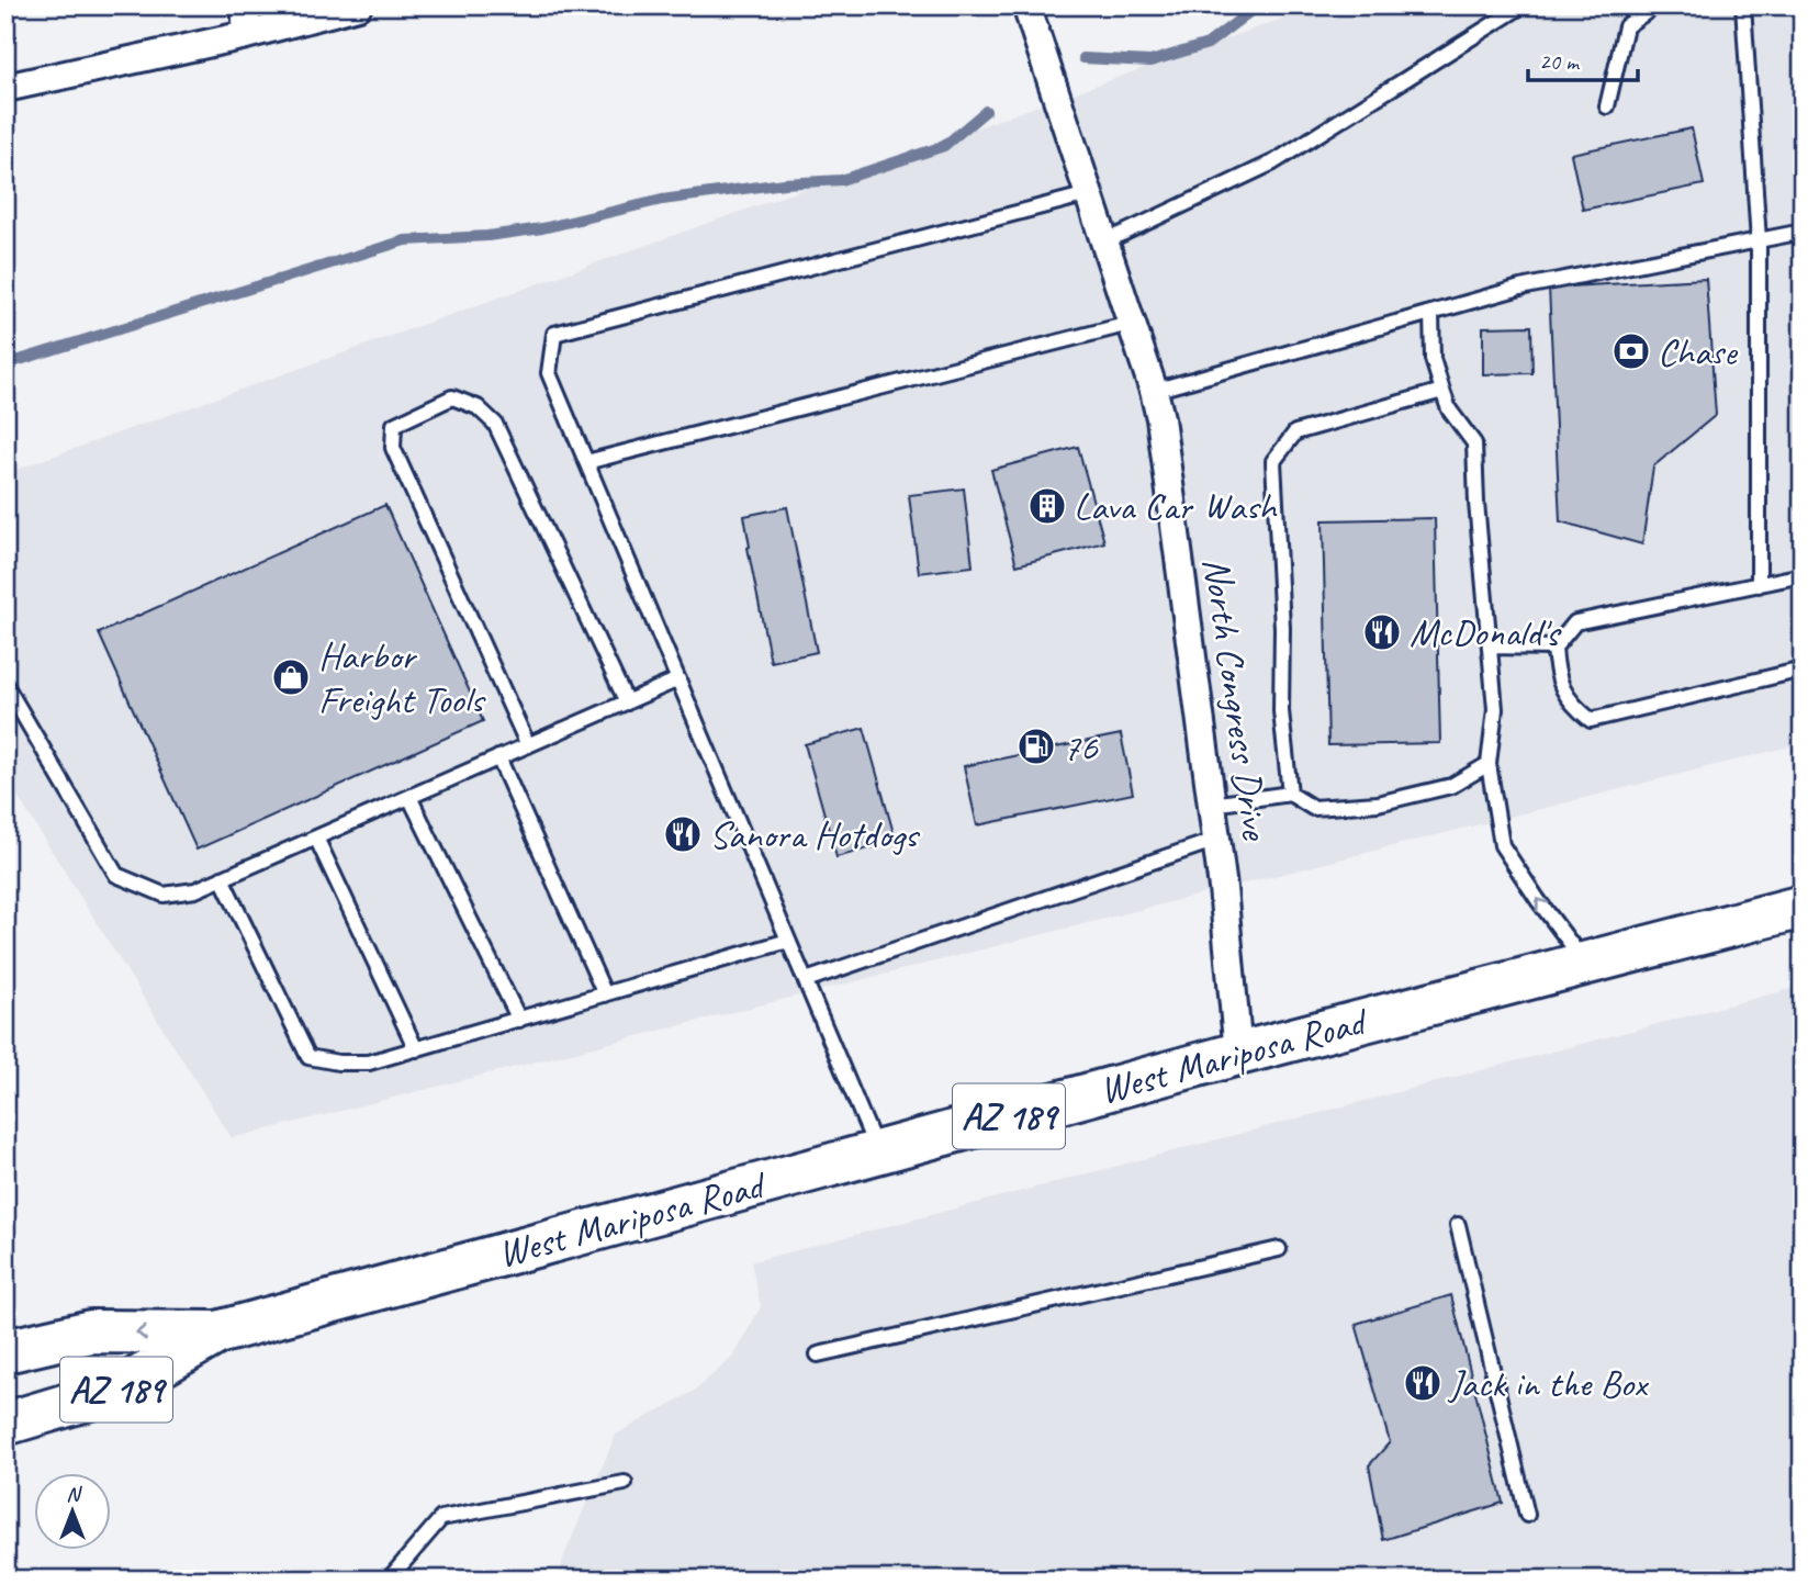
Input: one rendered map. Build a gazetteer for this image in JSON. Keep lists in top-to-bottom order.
{
  "streets": {
    "main road": ["West Mariposa Road", "AZ 189"],
    "street": ["North Congress Drive"]
  },
  "crossings": [
    ["North Congress Drive", "West Mariposa Road"]
  ],
  "places": {
    "bank": ["Chase"],
    "building": ["Lava Car Wash"],
    "restaurant": ["McDonald's", "Sanora Hotdogs", "Jack in the Box"],
    "shop": ["Harbor Freight Tools"],
    "fuel station": ["76"]
  },
  "scale_bar": "20 m",
  "north": "top"
}
